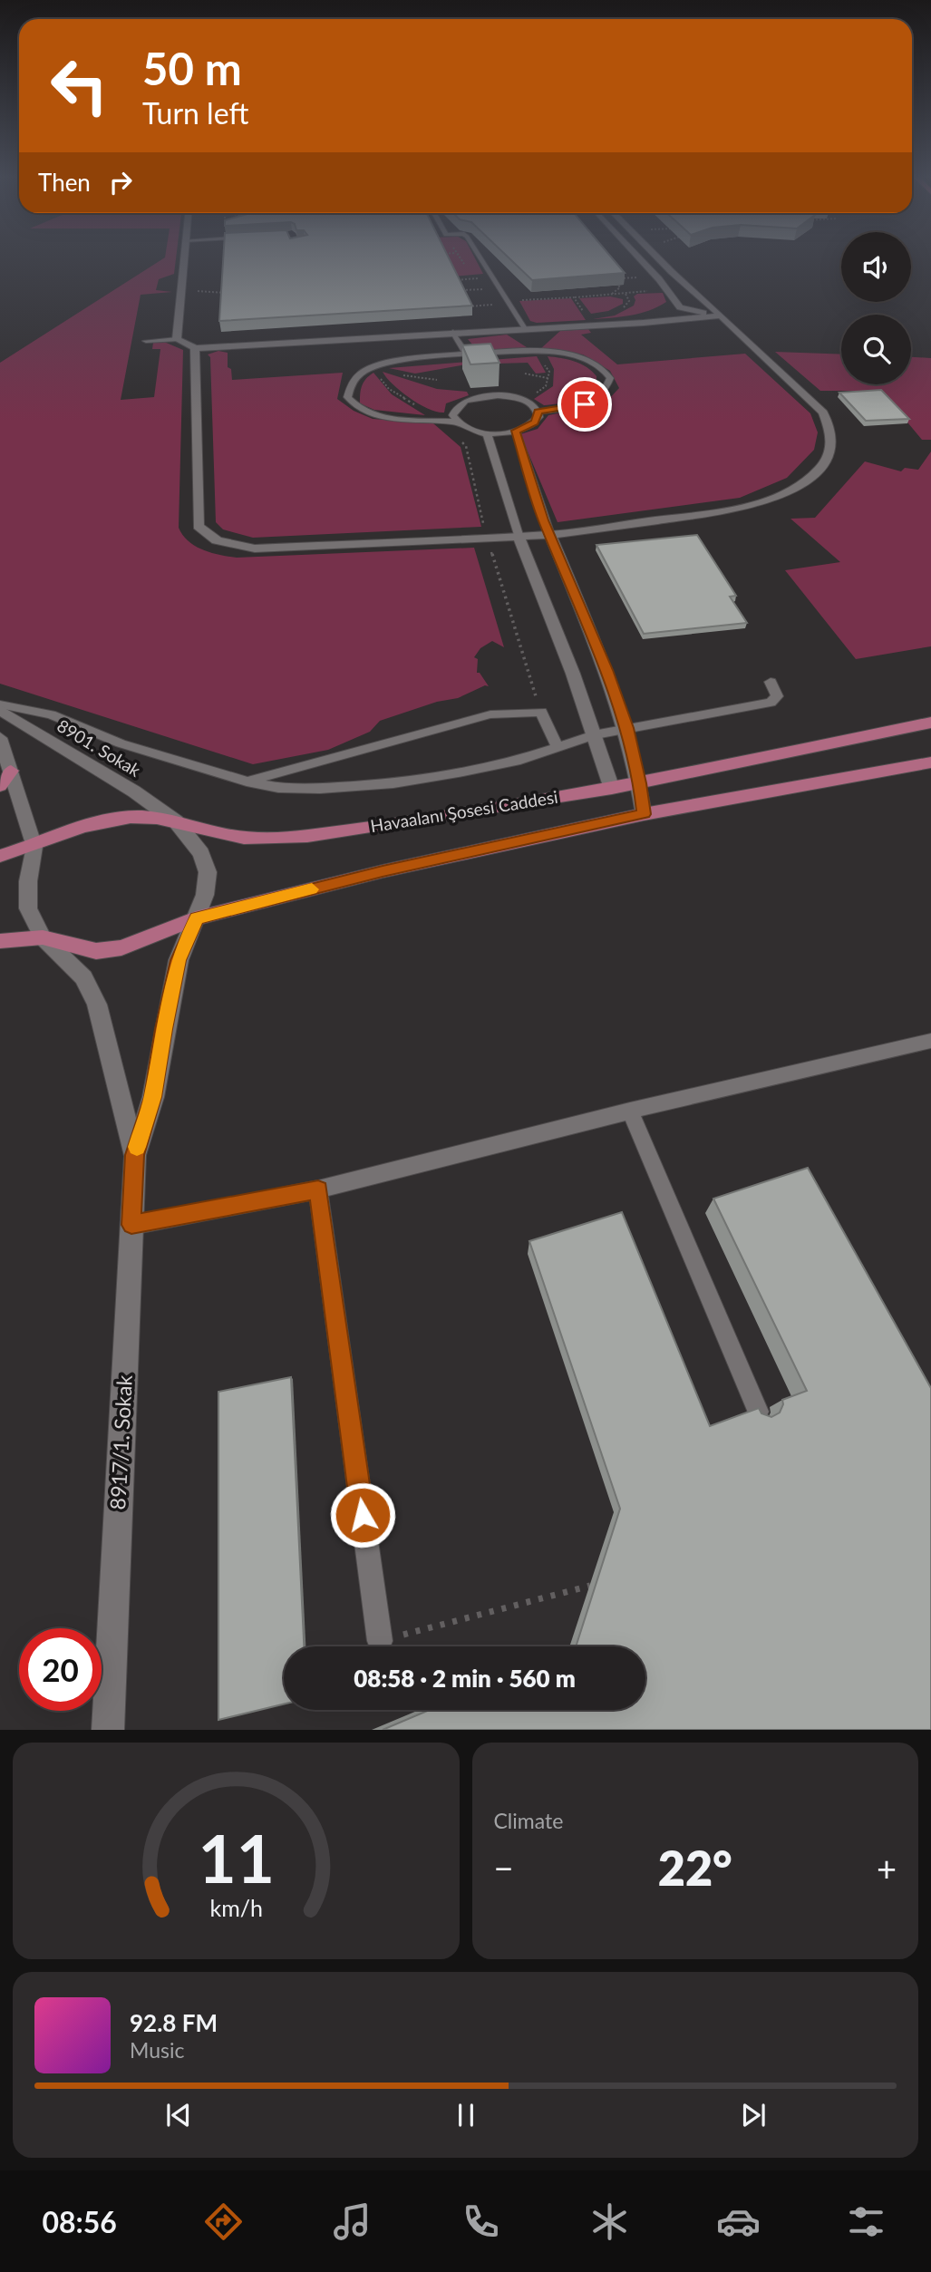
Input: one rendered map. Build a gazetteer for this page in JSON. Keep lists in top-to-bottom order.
{
  "streets": {
    "main road": ["Havaalanı Şosesi Caddesi"],
    "street": ["8901. Sokak", "8917/1. Sokak"]
  },
  "crossings": [
    ["8901. Sokak", "Havaalanı Şosesi Caddesi"],
    ["8901. Sokak", "8917/1. Sokak"],
    ["Havaalanı Şosesi Caddesi", "8917/1. Sokak"]
  ],
  "page": {
    "turn": ["50 m", "Turn left"],
    "then": "Then",
    "limit": "20",
    "trip": "08:58 · 2 min · 560 m",
    "tile": "Climate",
    "heat": ["−", "22°", "+"],
    "song": ["92.8 FM", "Music"],
    "tabs": "08:56",
    "gauge": ["11", "km/h"]
  }
}
